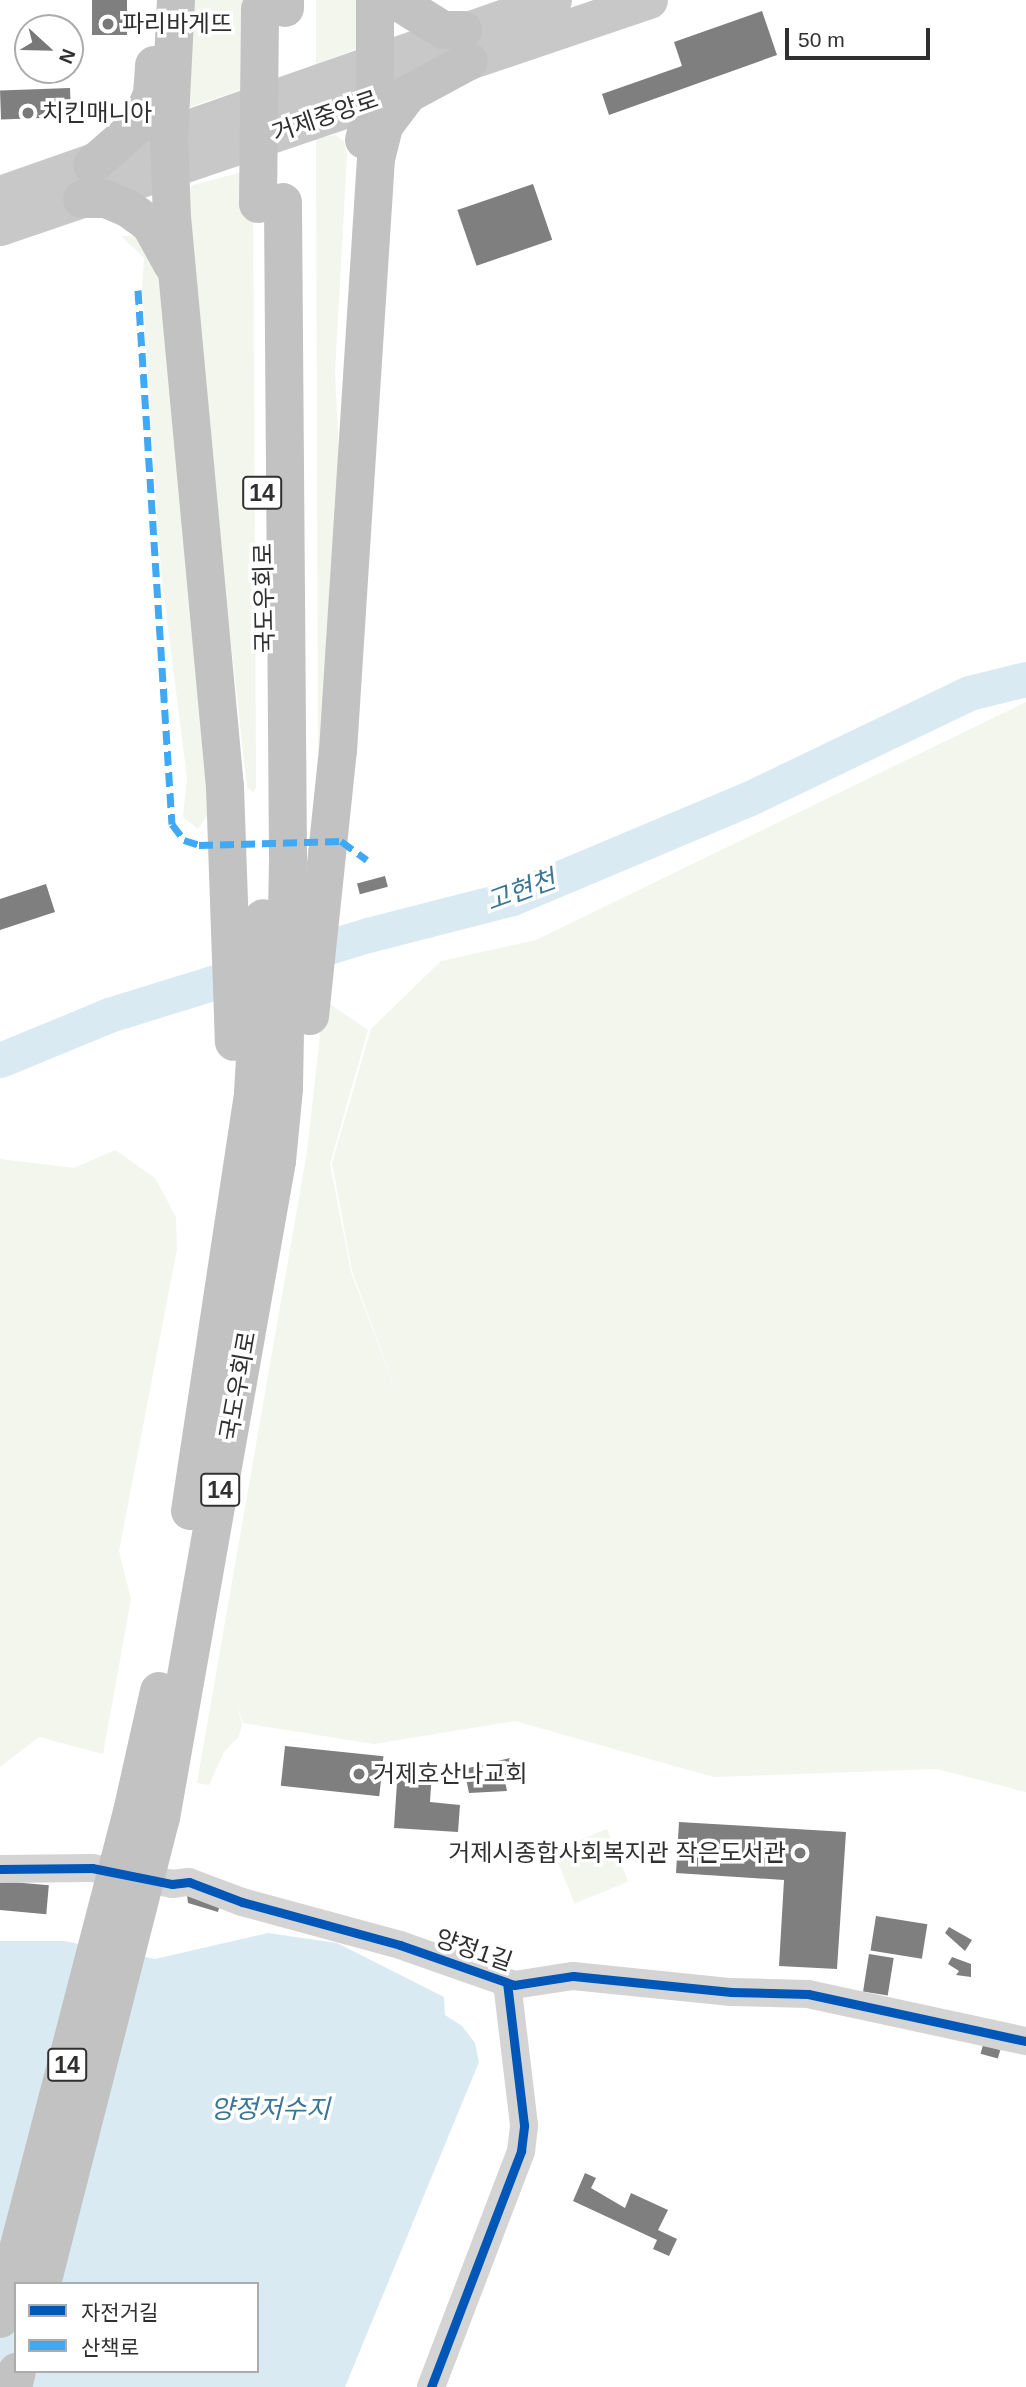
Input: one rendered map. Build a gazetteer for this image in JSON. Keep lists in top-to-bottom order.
{
  "streets": {
    "highway": ["14", "국도우회로"],
    "main road": ["거제중앙로"],
    "street": ["양정1길"]
  },
  "crossings": [
    ["14", "국도우회로"]
  ],
  "water": ["고현천", "양정저수지"],
  "places": [
    "파리바게뜨",
    "치킨매니아",
    "거제호산나교회",
    "거제시종합사회복지관 작은도서관"
  ],
  "legend": ["자전거길", "산책로"],
  "scale_bar": "50 m",
  "north": "right"
}
